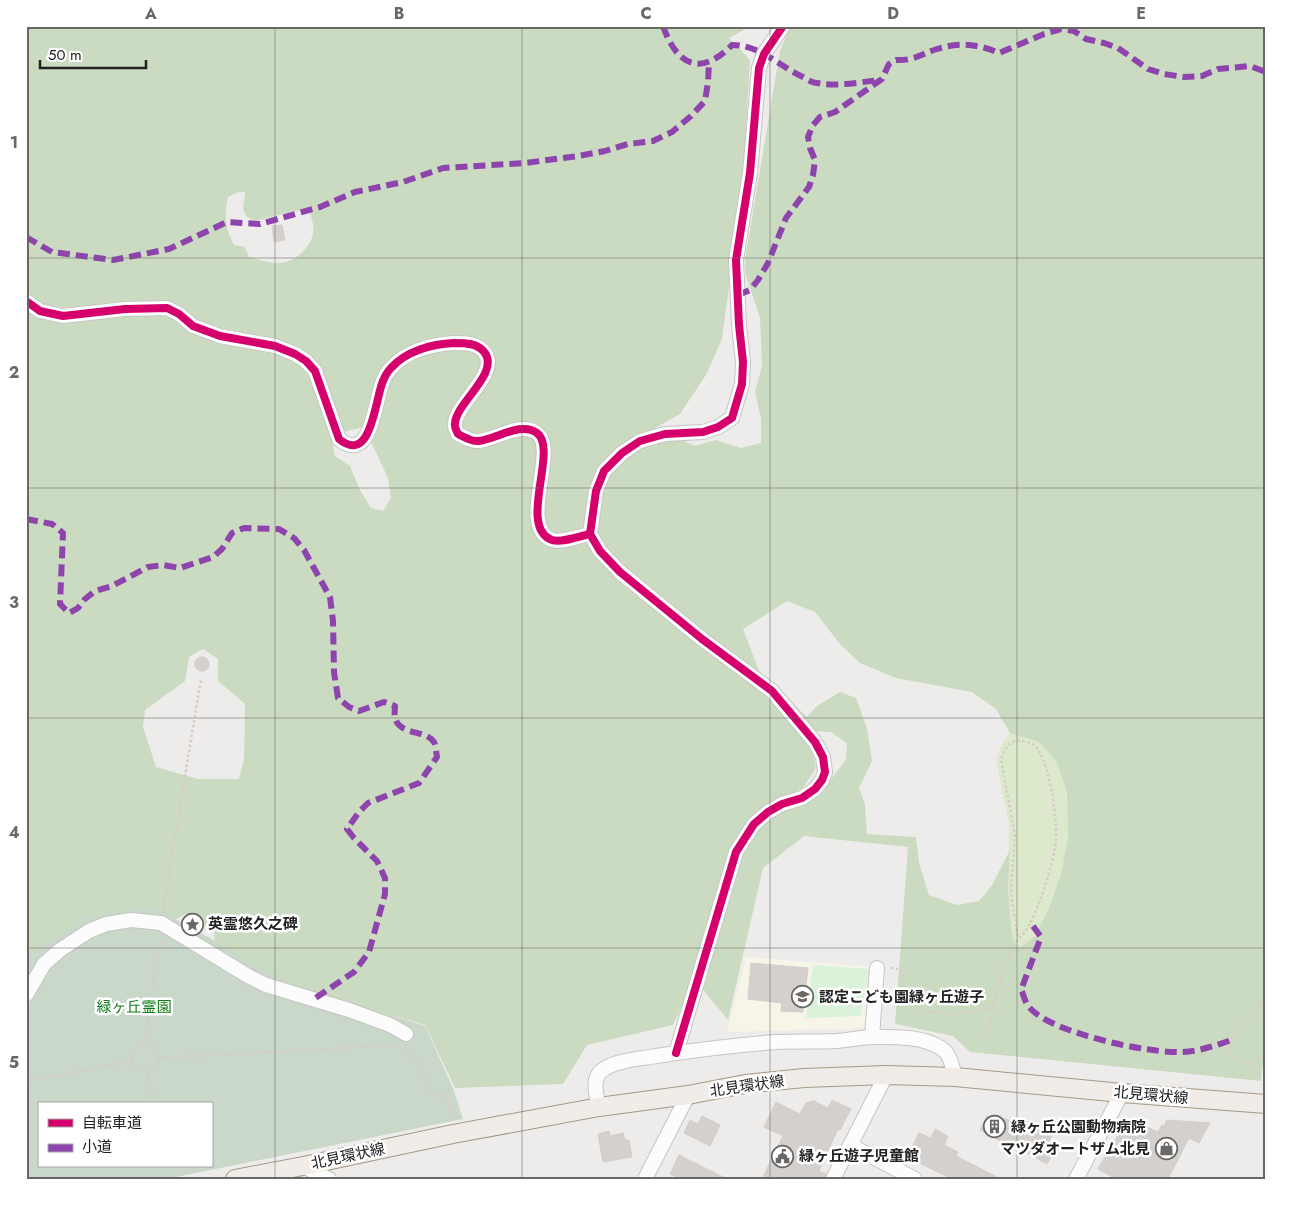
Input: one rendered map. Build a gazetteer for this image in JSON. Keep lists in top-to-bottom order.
{
  "streets": {
    "main road": ["北見環状線"]
  },
  "parks": ["緑ヶ丘霊園"],
  "places": {
    "place": ["英霊悠久之碑"],
    "school or university": ["認定こども園緑ヶ丘遊子"],
    "building": ["緑ヶ丘公園動物病院"],
    "shop": ["マツダオートザム北見"],
    "public building": ["緑ヶ丘遊子児童館"]
  },
  "legend": ["自転車道", "小道"],
  "scale_bar": "50 m",
  "grid": {
    "columns": [
      "A",
      "B",
      "C",
      "D",
      "E"
    ],
    "rows": [
      "1",
      "2",
      "3",
      "4",
      "5"
    ]
  }
}
